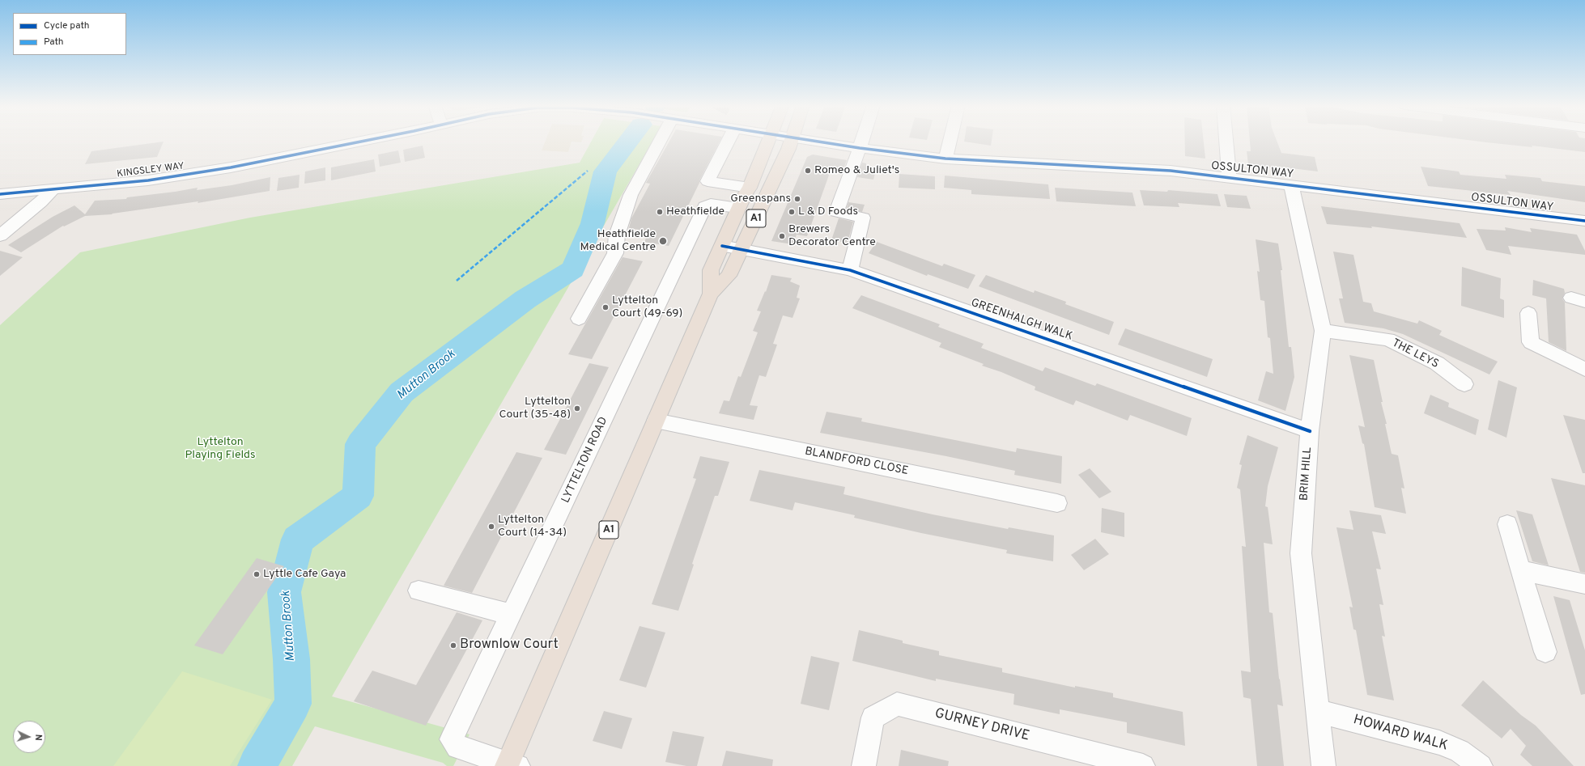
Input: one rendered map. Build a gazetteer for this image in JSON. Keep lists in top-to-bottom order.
{
  "streets": {
    "highway": ["A1", "LYTTELTON ROAD"],
    "street": [
      "KINGSLEY WAY",
      "OSSULTON WAY",
      "GREENHALGH WALK",
      "THE LEYS",
      "BLANDFORD CLOSE",
      "BRIM HILL",
      "GURNEY DRIVE",
      "HOWARD WALK"
    ]
  },
  "crossings": [
    ["OSSULTON WAY", "BRIM HILL"],
    ["GREENHALGH WALK", "LYTTELTON ROAD"],
    ["GREENHALGH WALK", "BRIM HILL"],
    ["THE LEYS", "BRIM HILL"],
    ["LYTTELTON ROAD", "BLANDFORD CLOSE"],
    ["BRIM HILL", "HOWARD WALK"]
  ],
  "water": ["Mutton Brook"],
  "parks": ["Lyttelton Playing Fields"],
  "places": [
    "Romeo & Juliet's",
    "Greenspans",
    "Heathfielde",
    "L & D Foods",
    "Brewers Decorator Centre",
    "Heathfielde Medical Centre",
    "Lyttelton Court (49-69)",
    "Lyttelton Court (35-48)",
    "Lyttelton Court (14-34)",
    "Lyttle Cafe Gaya",
    "Brownlow Court"
  ],
  "legend": ["Cycle path", "Path"],
  "north": "right"
}
